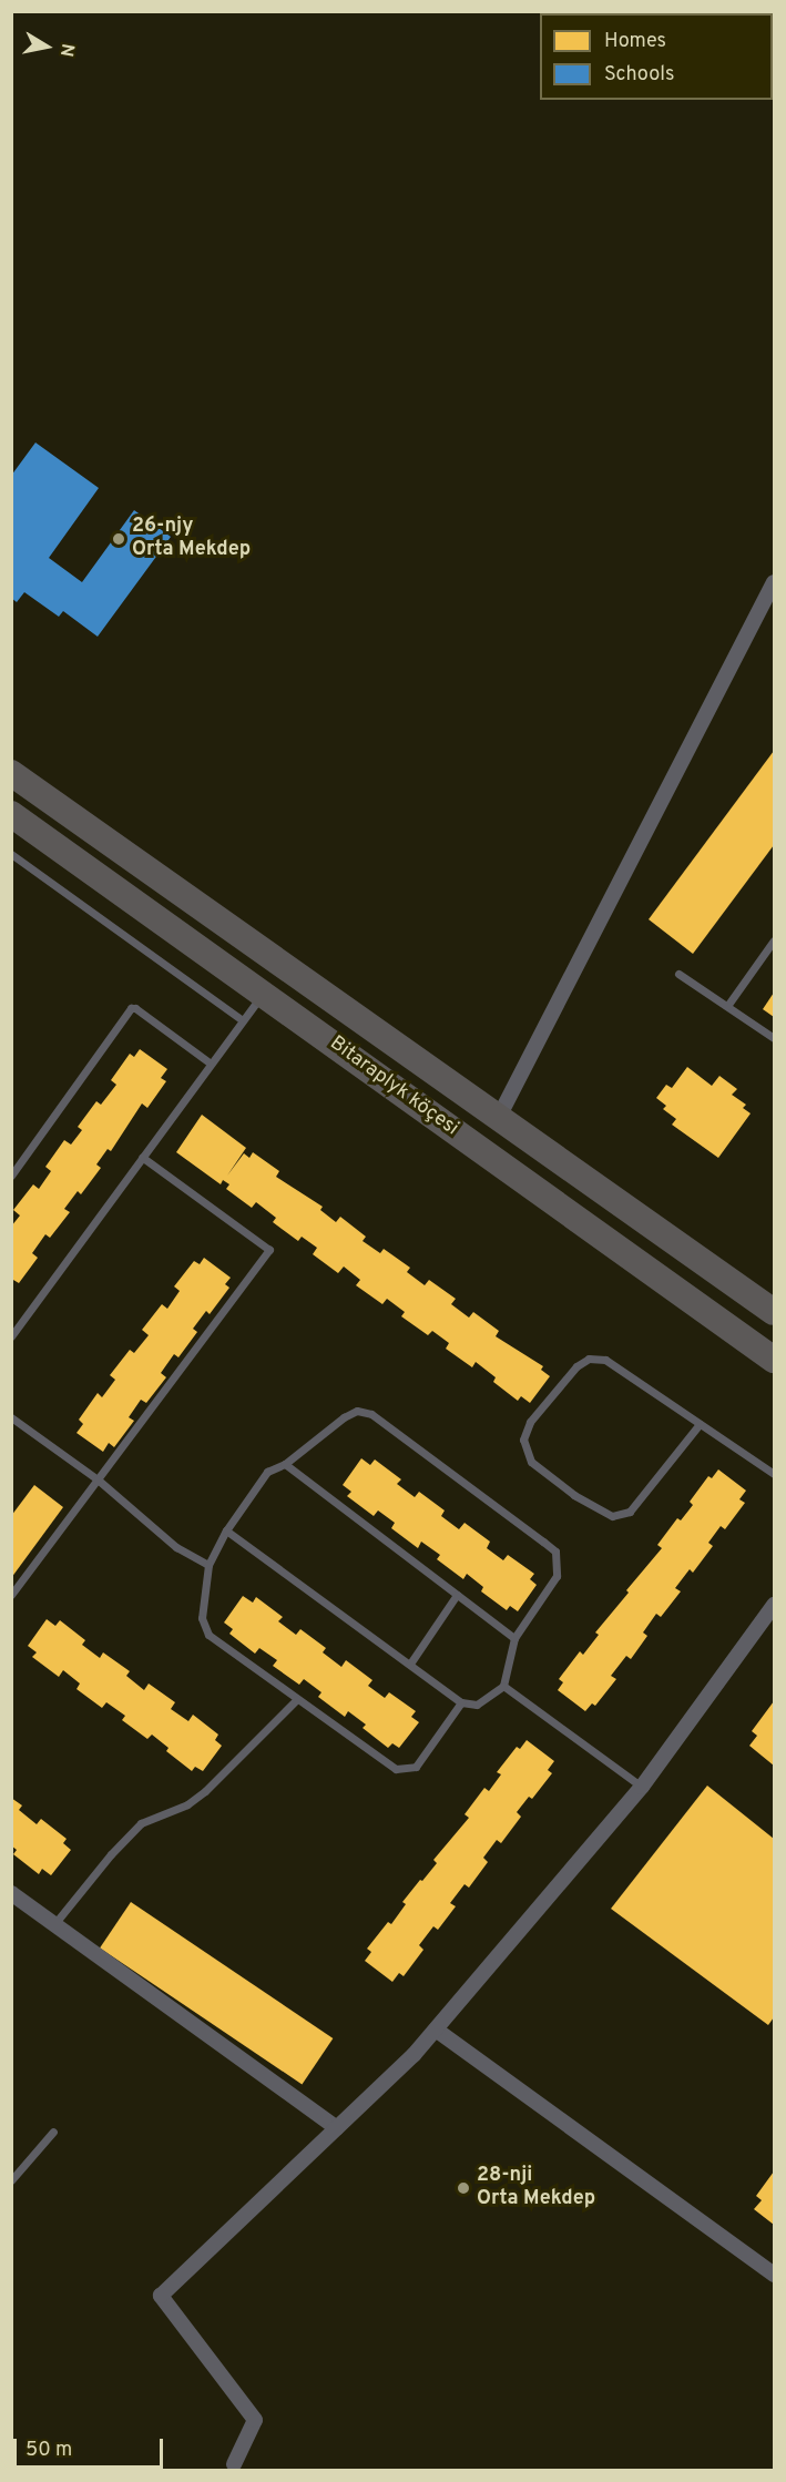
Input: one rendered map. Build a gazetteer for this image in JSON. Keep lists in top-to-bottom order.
{
  "streets": {
    "highway": ["Bitaraplyk köçesi"]
  },
  "places": ["26-njy Orta Mekdep", "28-nji Orta Mekdep"],
  "legend": ["Homes", "Schools"],
  "scale_bar": "50 m",
  "north": "right"
}
